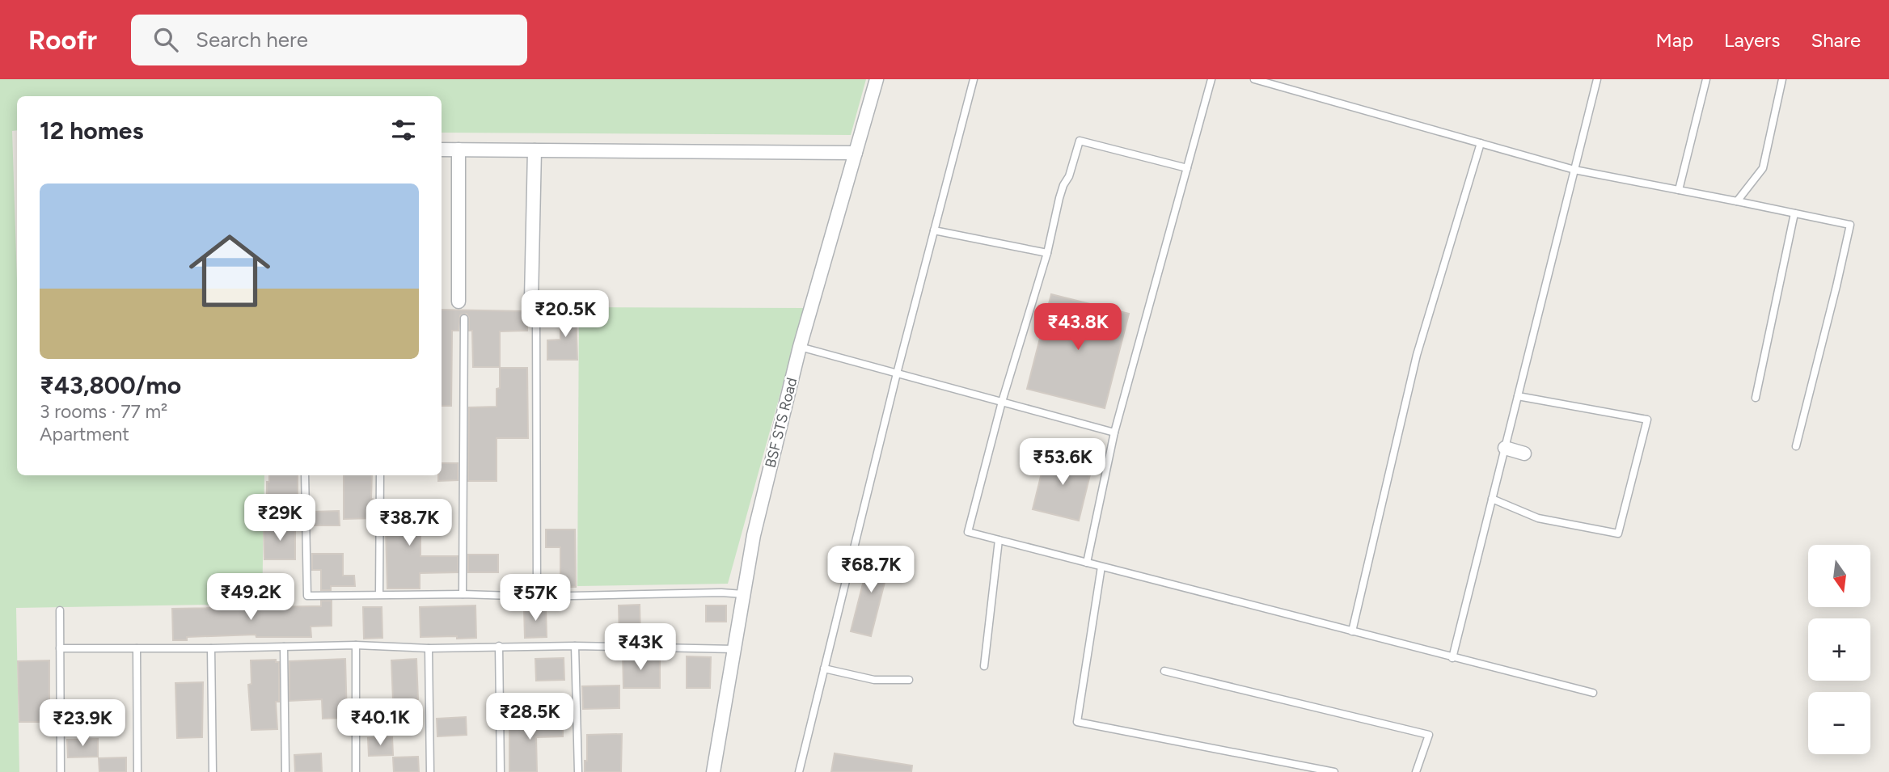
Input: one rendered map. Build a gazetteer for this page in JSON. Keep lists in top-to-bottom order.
{
  "streets": {
    "street": ["BSF STS Road"]
  },
  "north": "bottom",
  "page": {
    "header": "Roofr",
    "search": "Search here",
    "nav": ["Map", "Layers", "Share"],
    "heading": "12 homes",
    "list": [
      {
        "name": "₹43,800/mo",
        "note": "3 rooms · 77 m² · Apartment"
      }
    ],
    "price": [
      "₹20.5K",
      "₹43.8K",
      "₹53.6K",
      "₹29K",
      "₹38.7K",
      "₹68.7K",
      "₹49.2K",
      "₹57K",
      "₹43K",
      "₹28.5K",
      "₹40.1K",
      "₹23.9K"
    ],
    "map_buttons": ["+", "−"]
  }
}
